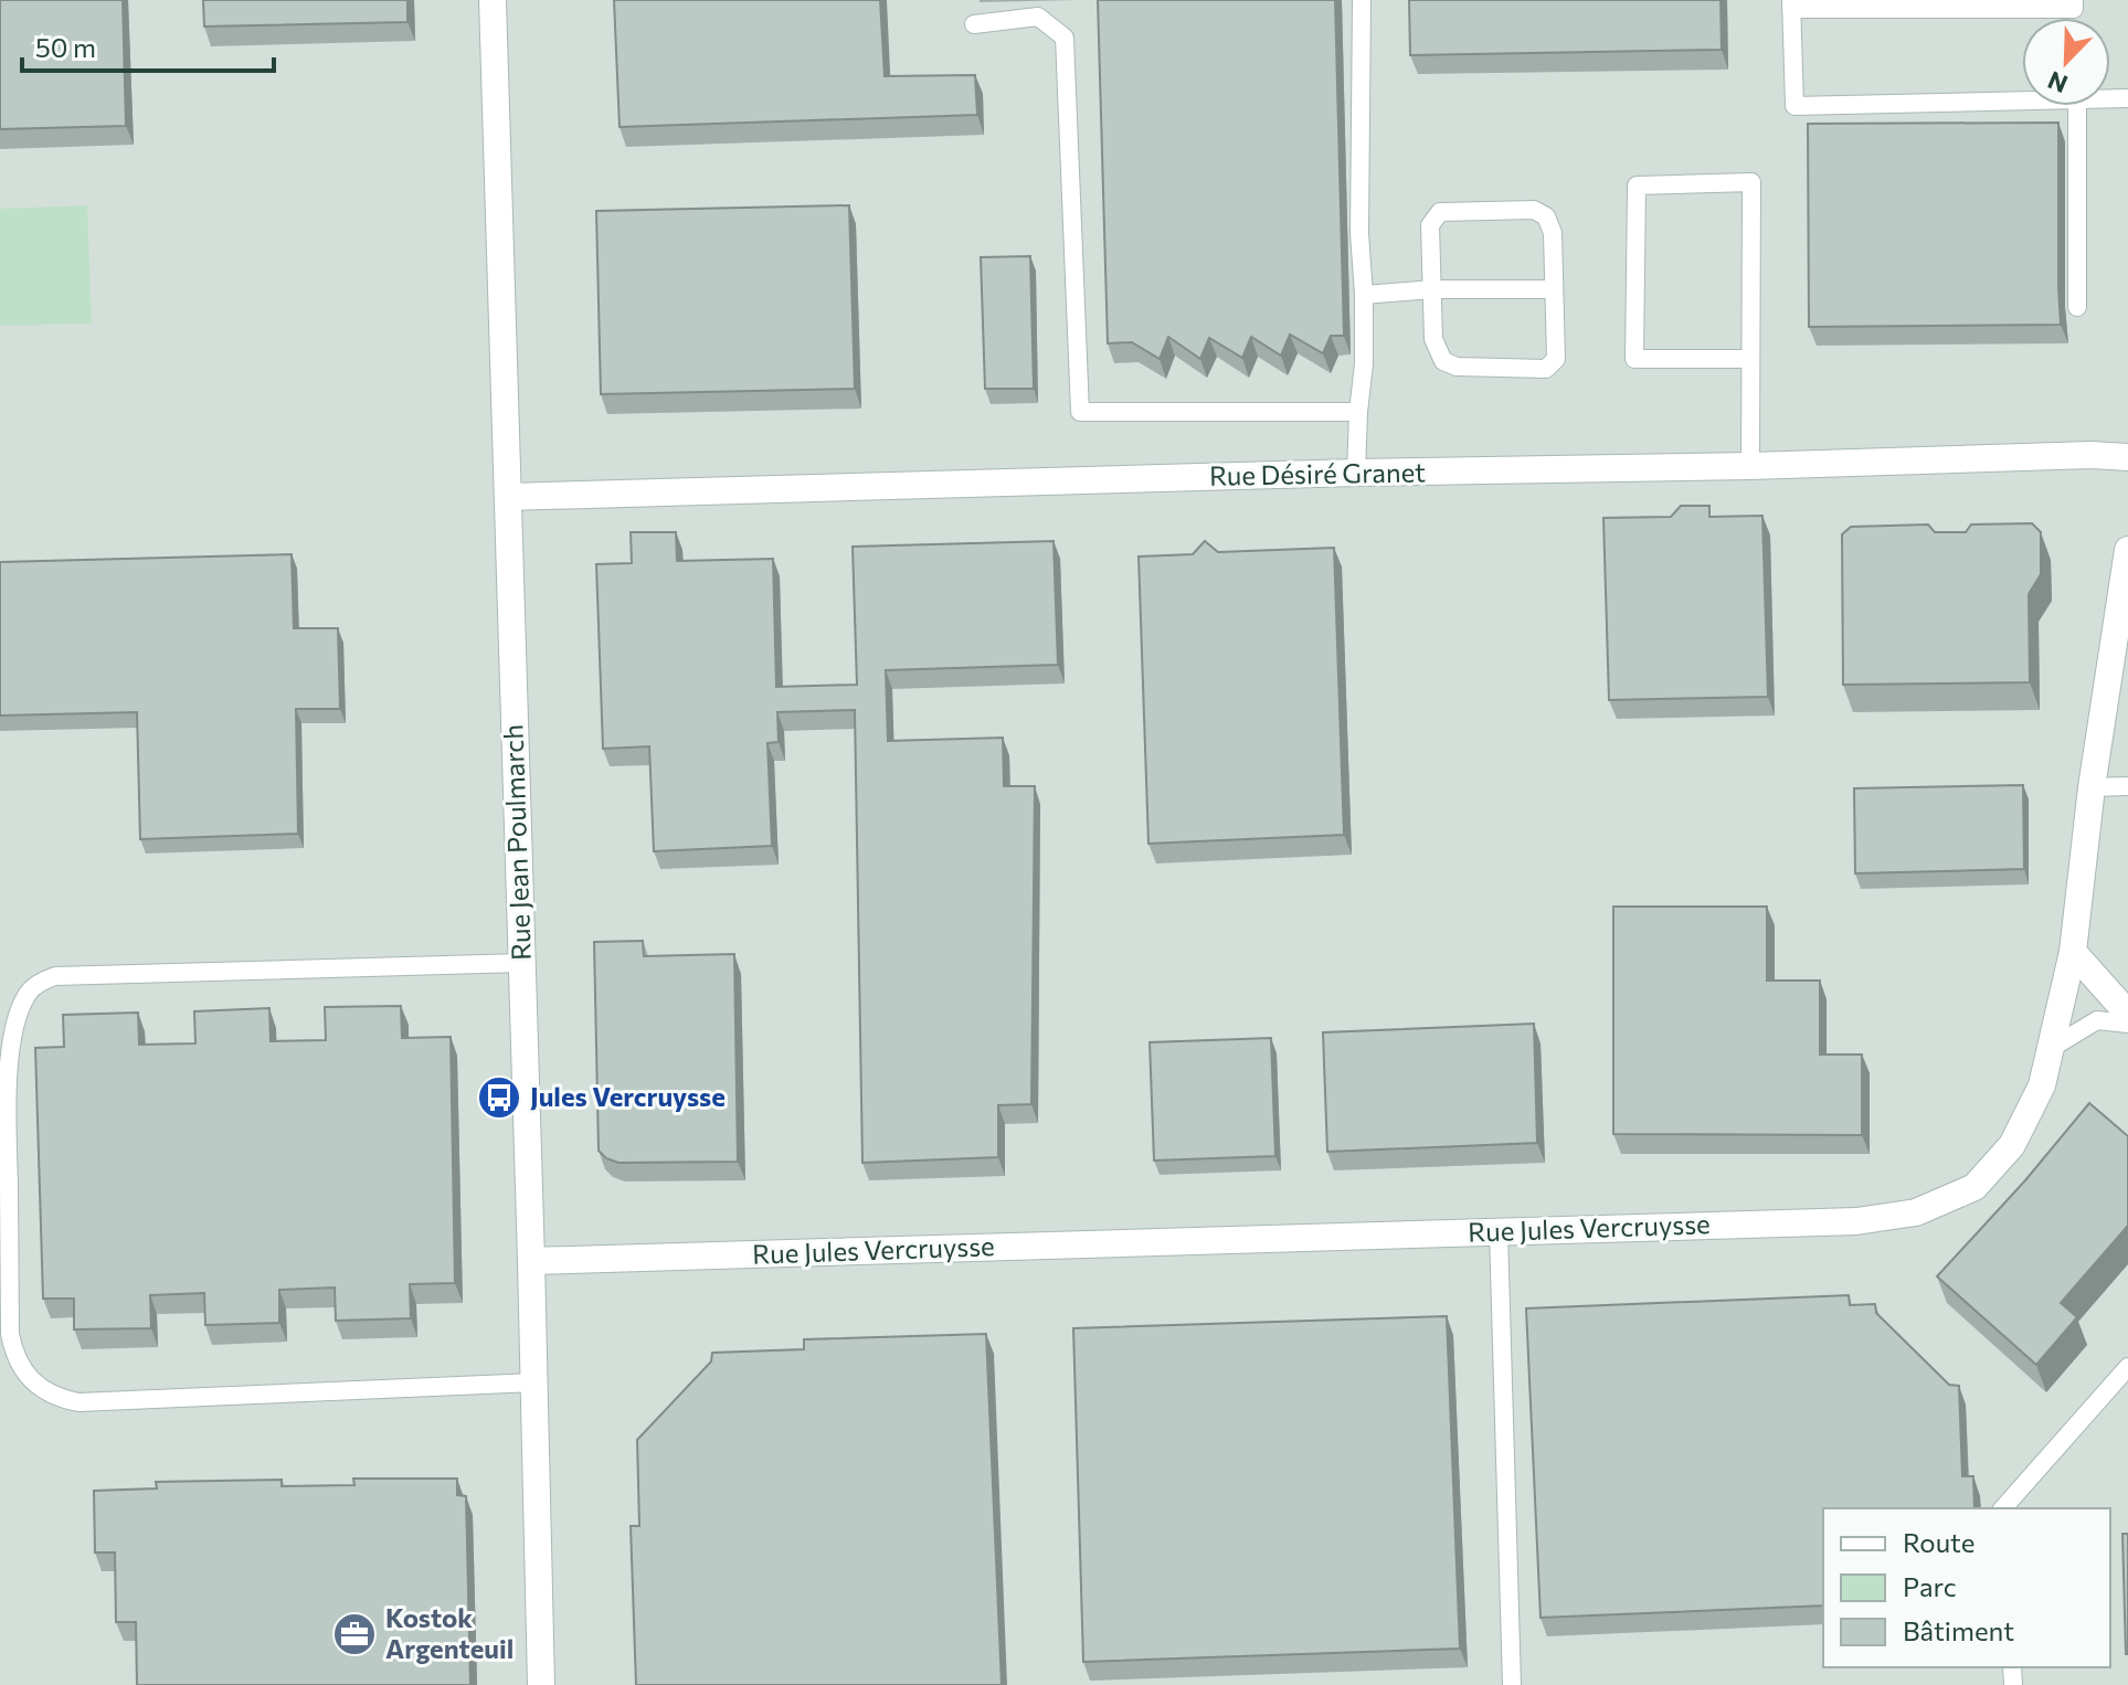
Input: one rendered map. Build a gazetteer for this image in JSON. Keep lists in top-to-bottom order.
{
  "streets": {
    "street": ["Rue Désiré Granet", "Rue Jean Poulmarch", "Rue Jules Vercruysse"]
  },
  "crossings": [
    ["Rue Désiré Granet", "Rue Jean Poulmarch"],
    ["Rue Jean Poulmarch", "Rue Jules Vercruysse"]
  ],
  "places": {
    "bus stop": ["Jules Vercruysse"],
    "office": ["Kostok Argenteuil"]
  },
  "legend": ["Route", "Parc", "Bâtiment"],
  "scale_bar": "50 m",
  "north": "bottom left"
}
